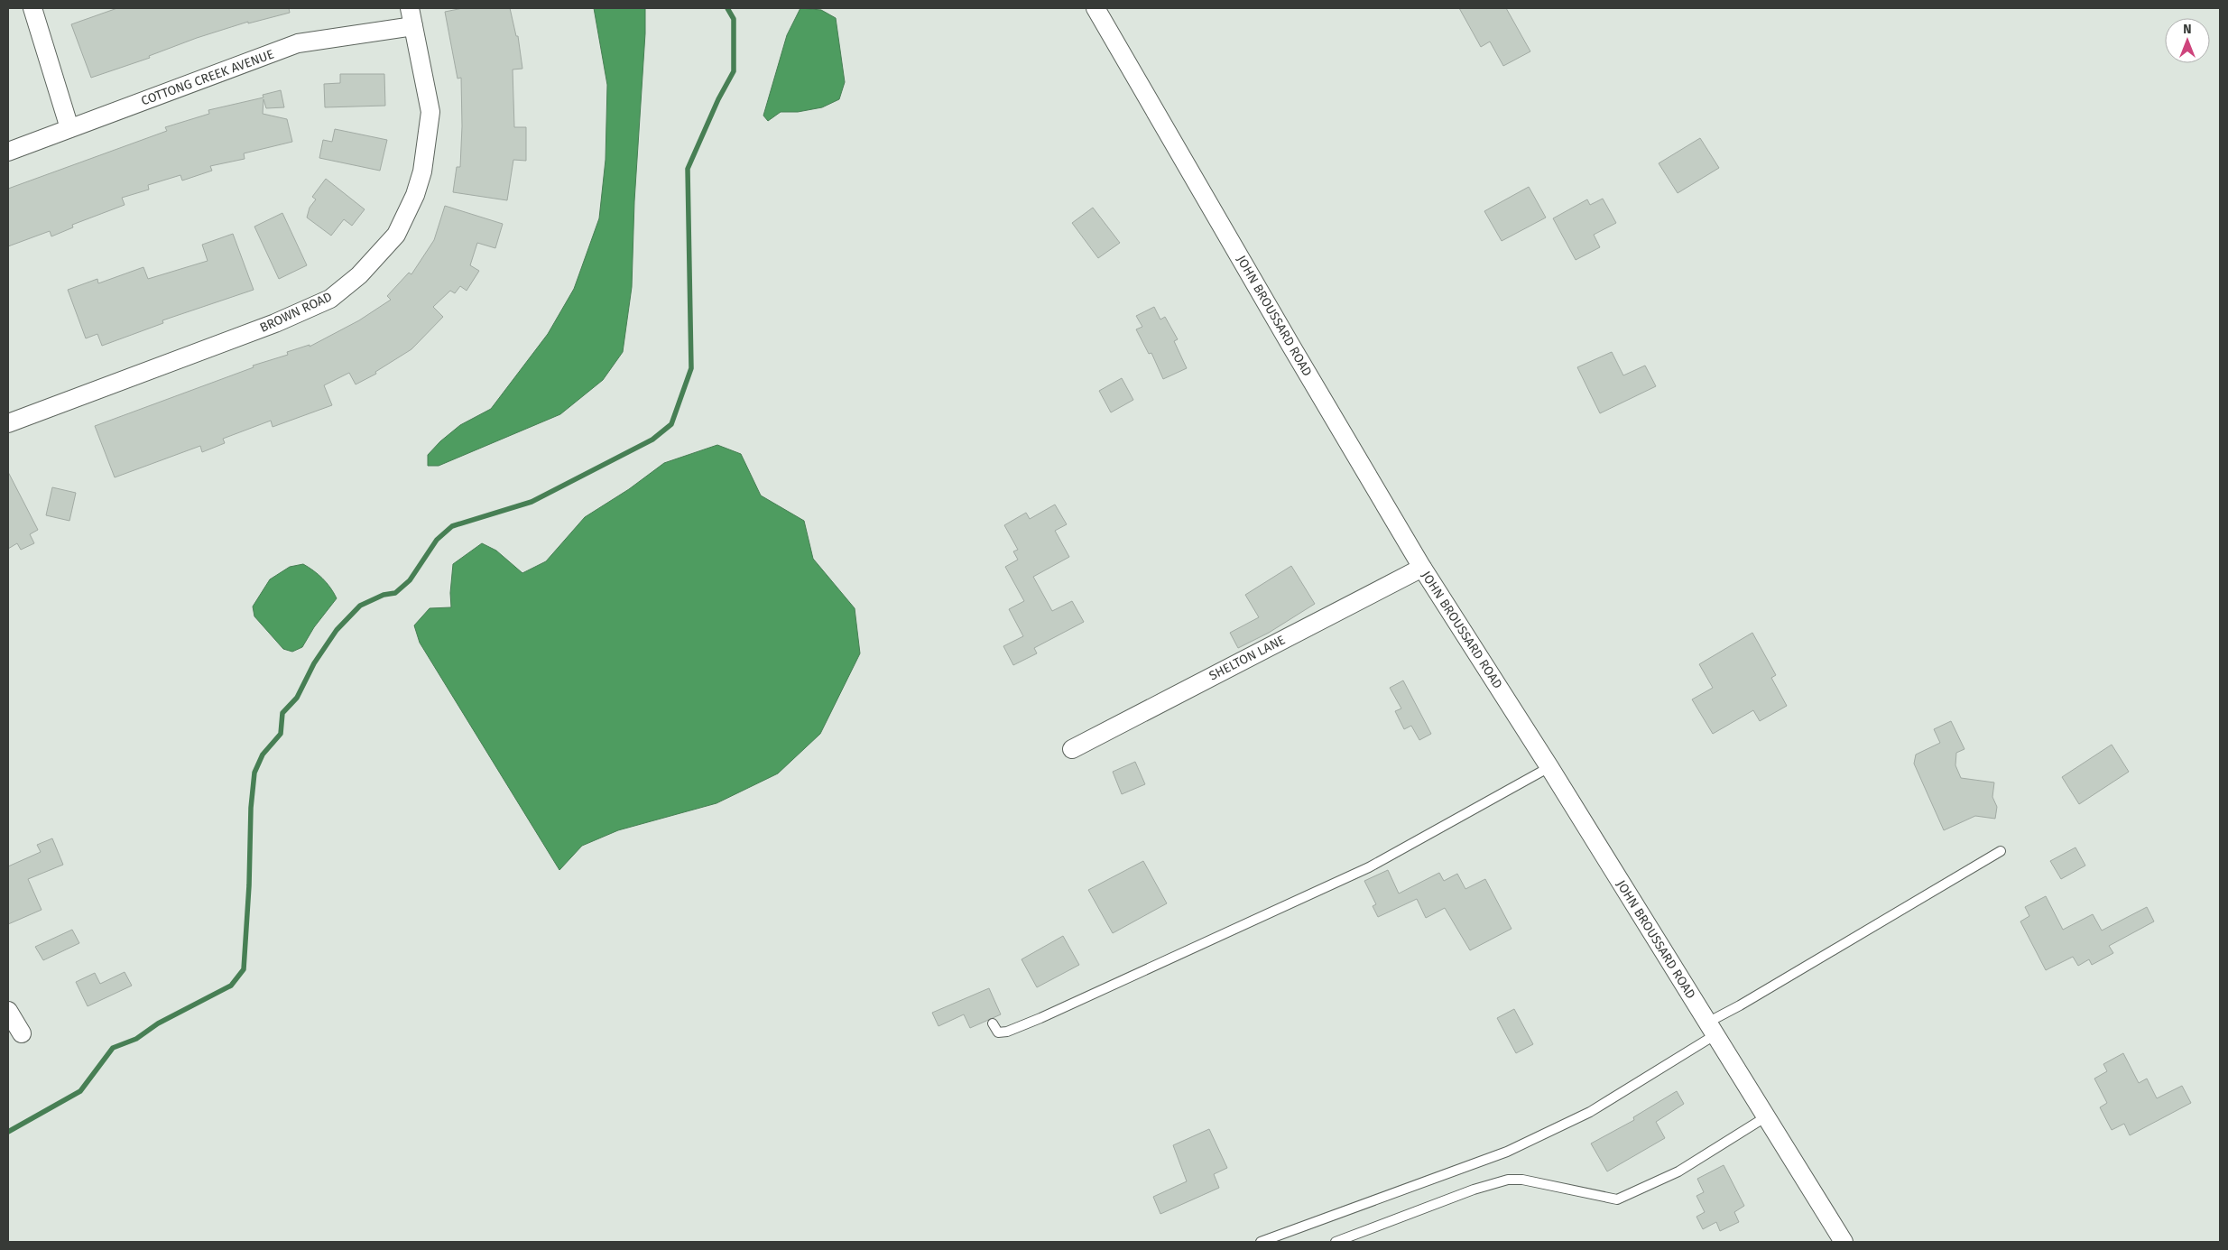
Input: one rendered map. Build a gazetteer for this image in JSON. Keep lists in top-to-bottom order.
{
  "streets": {
    "street": [
      "COTTONG CREEK AVENUE",
      "BROWN ROAD",
      "JOHN BROUSSARD ROAD",
      "SHELTON LANE"
    ]
  },
  "crossings": [
    ["COTTONG CREEK AVENUE", "BROWN ROAD"],
    ["JOHN BROUSSARD ROAD", "SHELTON LANE"]
  ],
  "north": "top"
}
